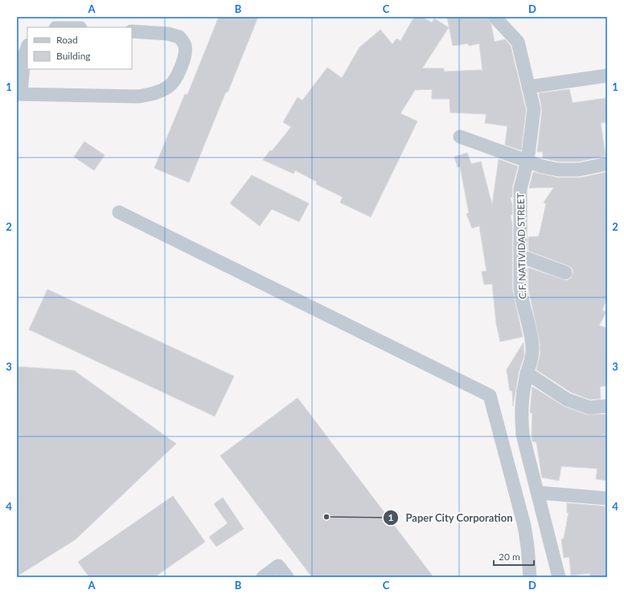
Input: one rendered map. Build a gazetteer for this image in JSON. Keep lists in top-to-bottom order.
{
  "streets": {
    "street": ["C.F. NATIVIDAD STREET"]
  },
  "places": ["Paper City Corporation"],
  "legend": ["Road", "Building"],
  "scale_bar": "20 m",
  "grid": {
    "columns": [
      "A",
      "B",
      "C",
      "D"
    ],
    "rows": [
      "1",
      "2",
      "3",
      "4"
    ]
  }
}
